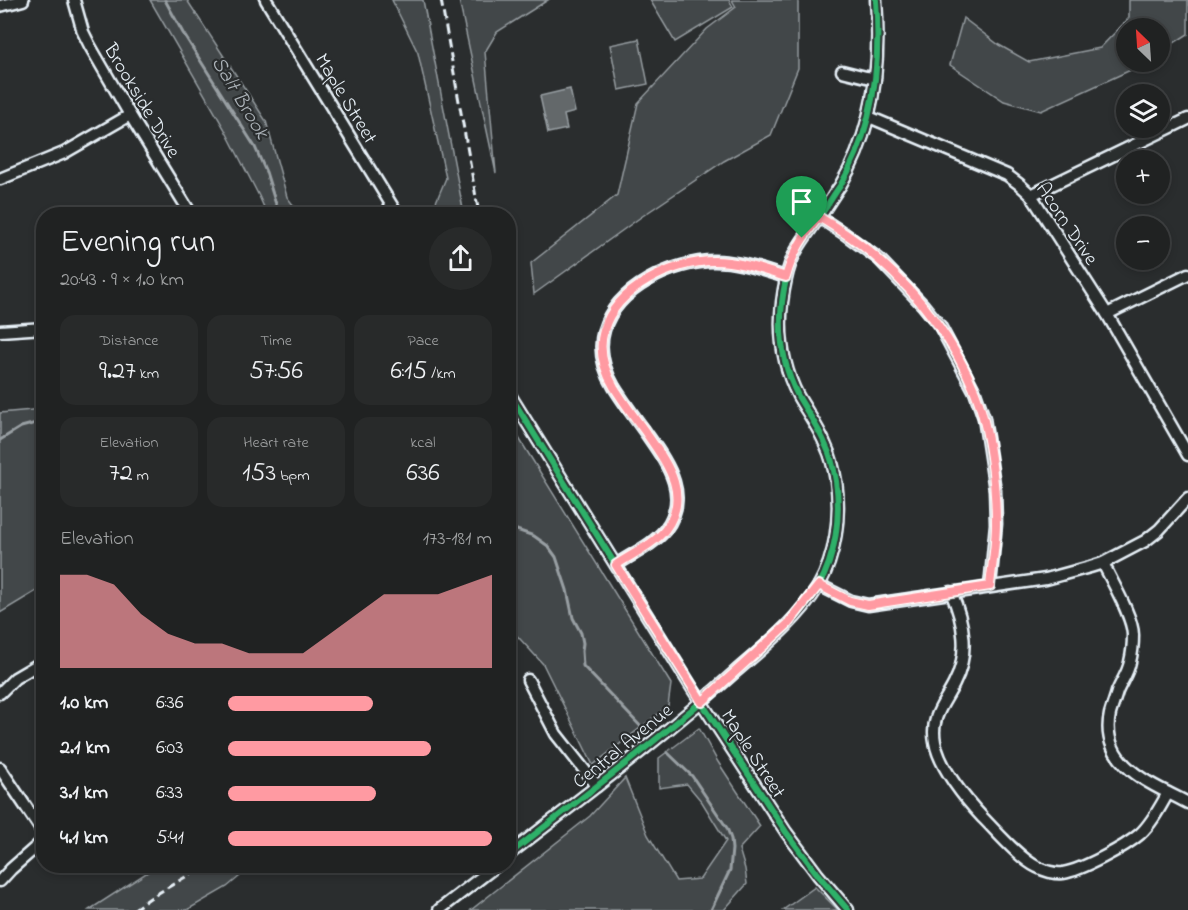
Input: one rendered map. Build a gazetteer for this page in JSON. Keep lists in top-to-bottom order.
{
  "streets": {
    "street": [
      "Maple Street",
      "Brookside Drive",
      "Acorn Drive",
      "Central Avenue"
    ]
  },
  "crossings": [
    ["Maple Street", "Central Avenue"],
    ["Acorn Drive", "Central Avenue"]
  ],
  "water": ["Salt Brook"],
  "north": "top left",
  "page": {
    "map_buttons": ["+", "−"],
    "heading": ["Evening run", "20:43 · 9 × 1.0 km"],
    "stats": [
      ["Distance", "9.27 km"],
      ["Time", "57:56"],
      ["Pace", "6:15 /km"],
      ["Elevation", "72 m"],
      ["Heart rate", "153 bpm"],
      ["kcal", "636"]
    ],
    "chart": ["Elevation", "173–181 m"],
    "list": [
      {
        "name": "1.0 km",
        "note": "6:36"
      },
      {
        "name": "2.1 km",
        "note": "6:03"
      },
      {
        "name": "3.1 km",
        "note": "6:33"
      },
      {
        "name": "4.1 km",
        "note": "5:41"
      }
    ]
  }
}
